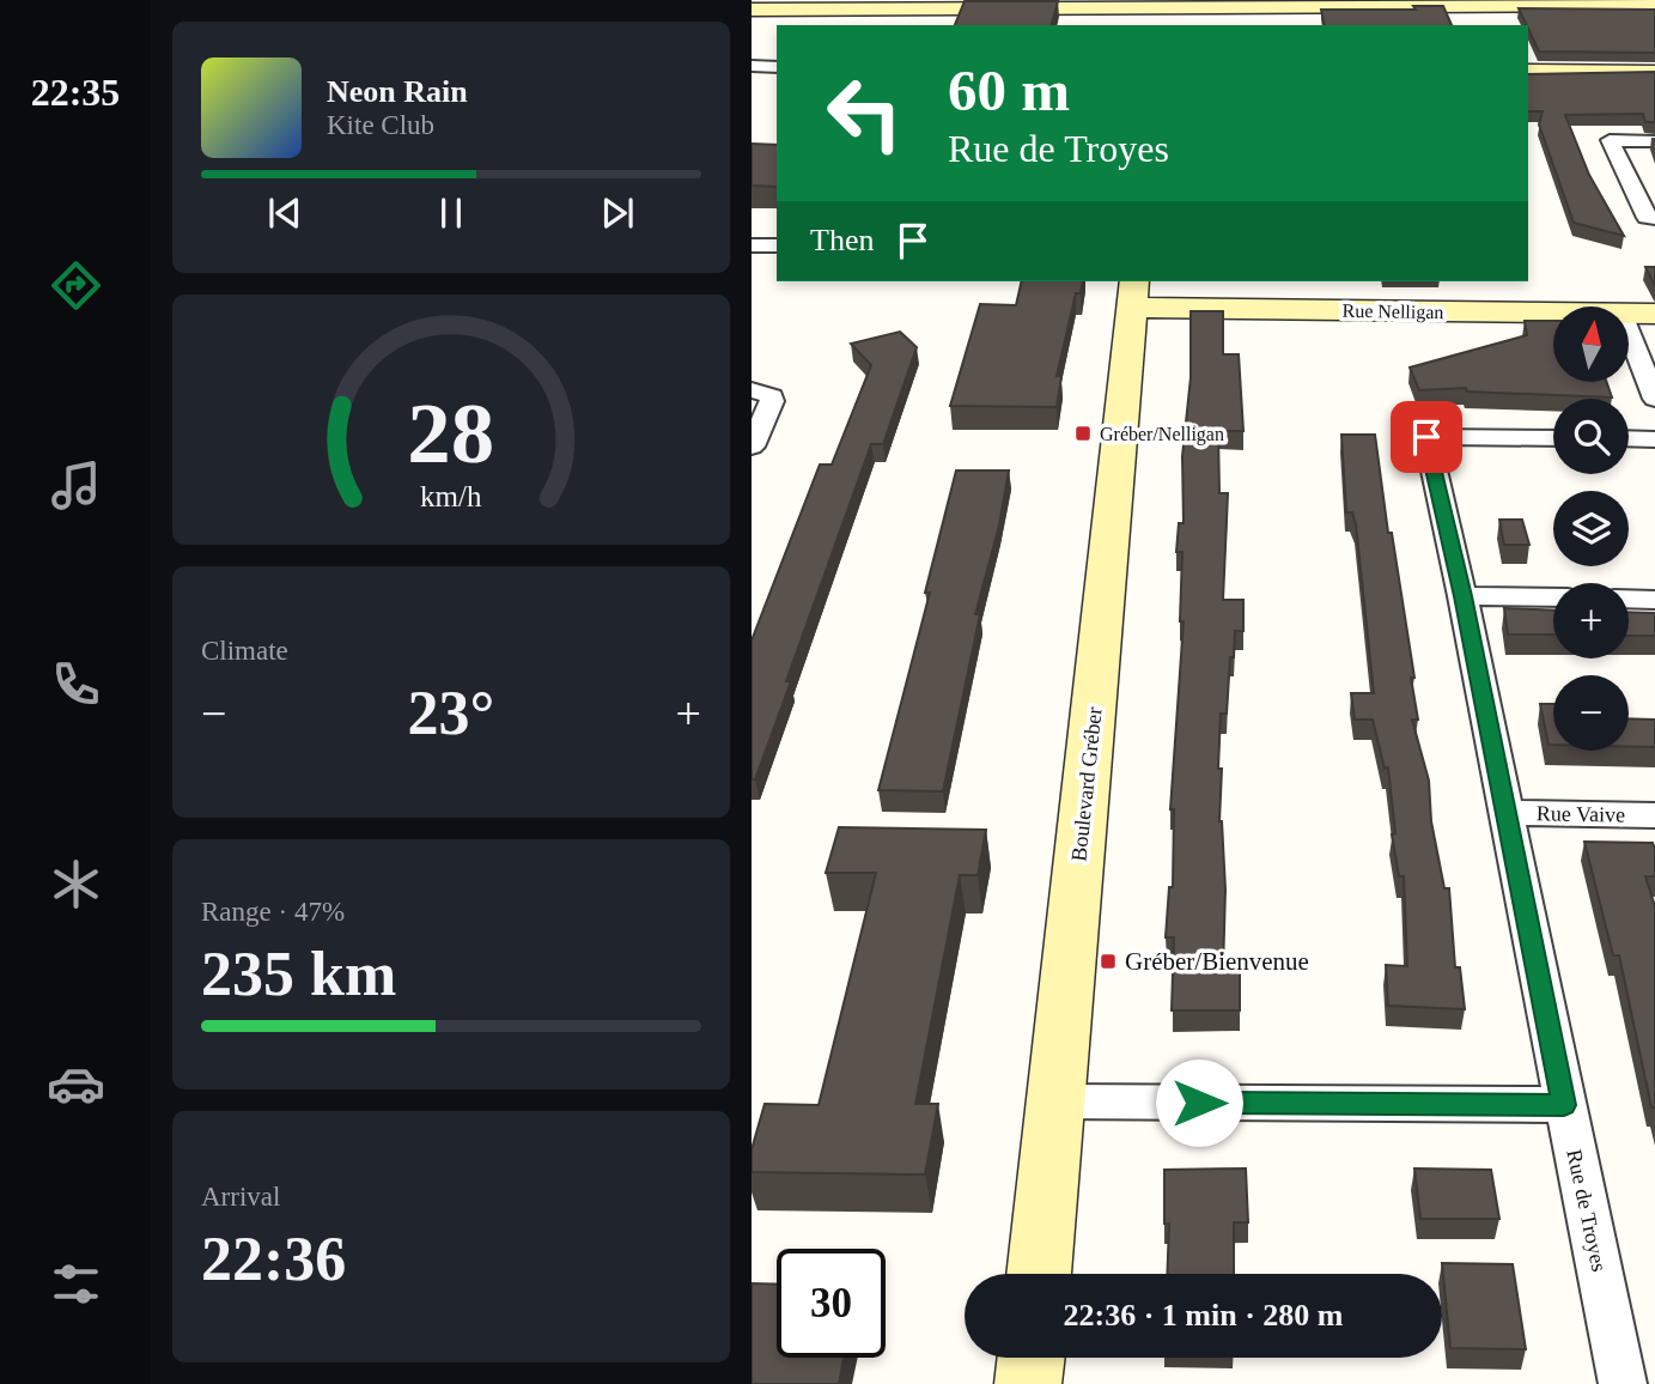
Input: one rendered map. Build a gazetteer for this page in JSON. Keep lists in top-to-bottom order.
{
  "streets": {
    "main road": ["Rue Nelligan", "Boulevard Gréber"],
    "street": ["Rue Vaive", "Rue de Troyes"]
  },
  "crossings": [
    ["Rue Nelligan", "Boulevard Gréber"],
    ["Rue Vaive", "Rue de Troyes"]
  ],
  "places": {
    "transit": ["Gréber/Nelligan", "Gréber/Bienvenue"]
  },
  "north": "top",
  "page": {
    "tabs": "22:35",
    "turn": ["60 m", "Rue de Troyes"],
    "song": ["Neon Rain", "Kite Club"],
    "then": "Then",
    "map_buttons": ["+", "−"],
    "tile": [
      "Climate",
      ["Range · 47%", "235 km"],
      ["Arrival", "22:36"]
    ],
    "heat": ["−", "23°", "+"],
    "limit": "30",
    "trip": "22:36 · 1 min · 280 m",
    "gauge": ["28", "km/h"]
  }
}
